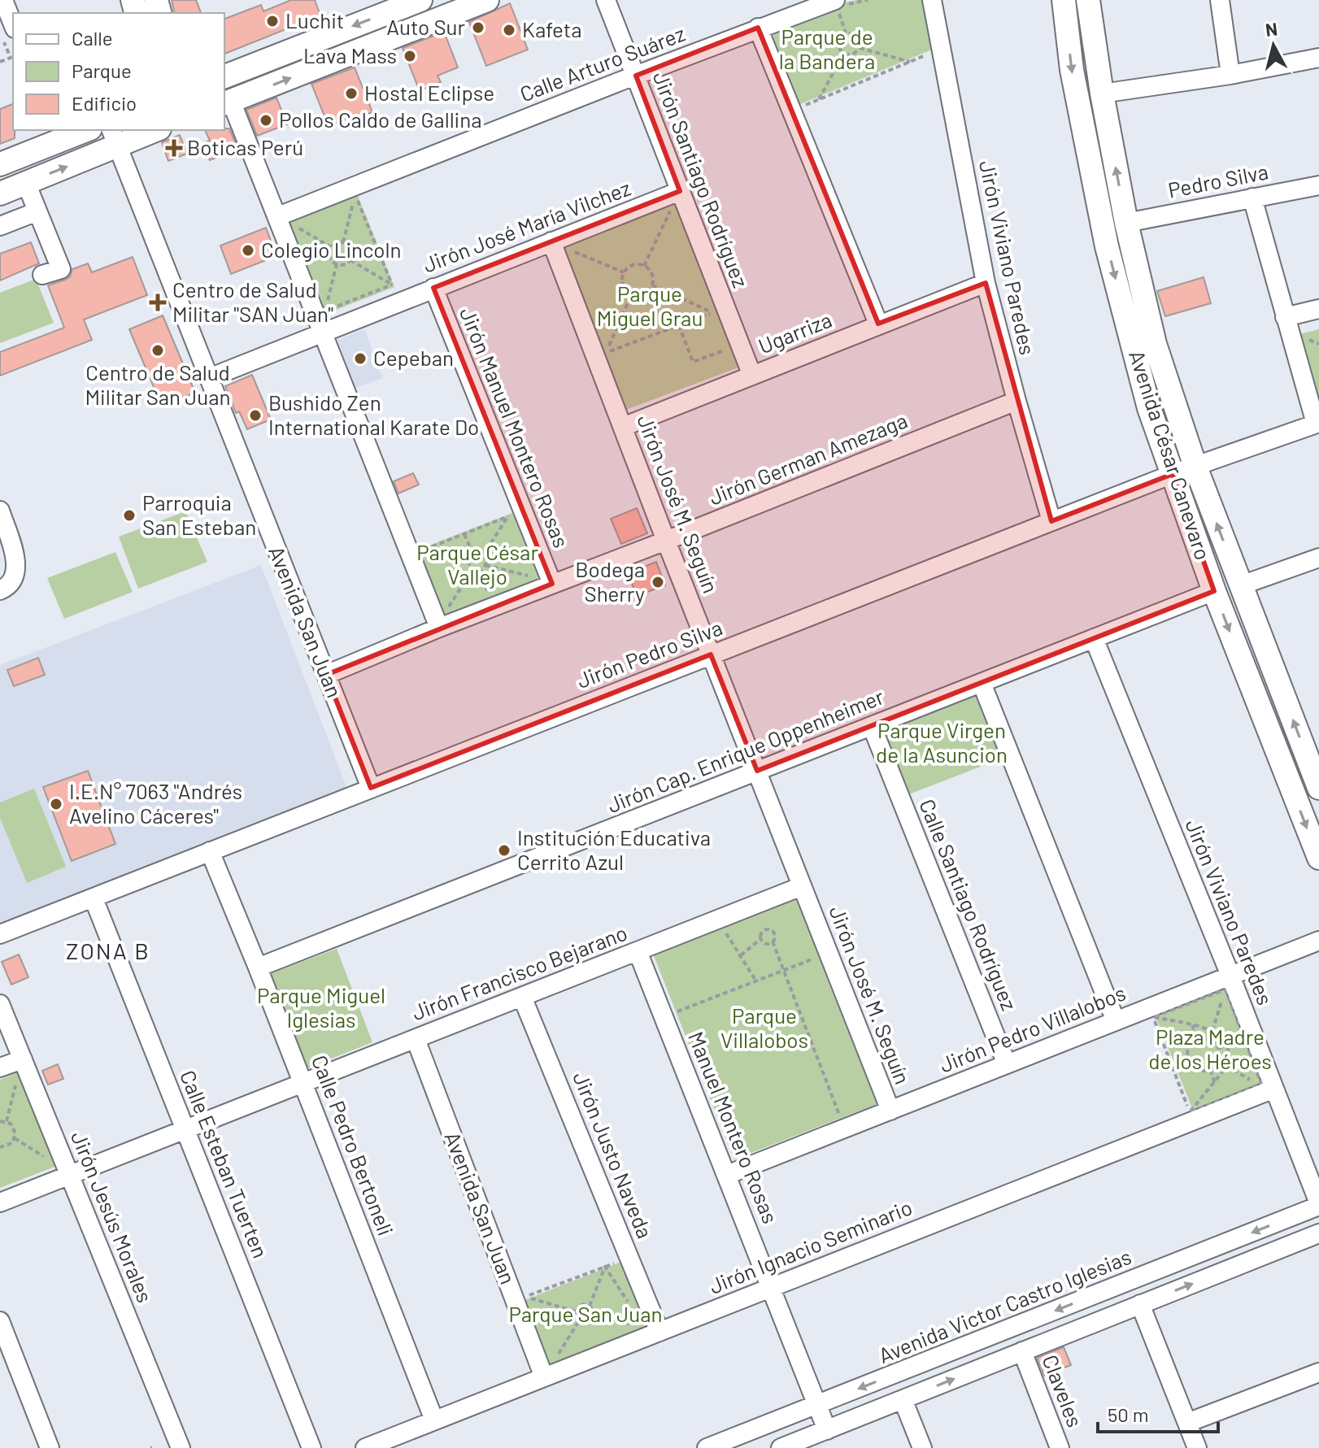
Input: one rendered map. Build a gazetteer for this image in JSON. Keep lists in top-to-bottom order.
{
  "streets": {
    "main road": ["Avenida César Canevaro"],
    "street": [
      "Calle Arturo Suárez",
      "Jirón Santiago Rodríguez",
      "Pedro Silva",
      "Jirón José María Vilchez",
      "Jirón Viviano Paredes",
      "Ugarriza",
      "Jirón Manuel Montero Rosas",
      "Jirón German Amezaga",
      "Jirón José M. Seguín",
      "Avenida San Juan",
      "Jirón Pedro Silva",
      "Jirón Cap. Enrique Oppenheimer",
      "Calle Santiago Rodríguez",
      "Jirón Francisco Bejarano",
      "Jirón Pedro Villalobos",
      "Manuel Montero Rosas",
      "Calle Pedro Bertoneli",
      "Jirón Justo Naveda",
      "Calle Esteban Tuerten",
      "Jirón Jesús Morales",
      "Jirón Ignacio Seminario",
      "Avenida Victor Castro Iglesias",
      "Claveles"
    ]
  },
  "crossings": [
    ["Calle Arturo Suárez", "Jirón Santiago Rodríguez"],
    ["Jirón Santiago Rodríguez", "Jirón José María Vilchez"],
    ["Jirón Santiago Rodríguez", "Ugarriza"],
    ["Pedro Silva", "Avenida César Canevaro"],
    ["Jirón José María Vilchez", "Jirón Manuel Montero Rosas"],
    ["Jirón José María Vilchez", "Jirón José M. Seguín"],
    ["Jirón José María Vilchez", "Avenida San Juan"],
    ["Jirón Viviano Paredes", "Ugarriza"],
    ["Jirón Viviano Paredes", "Jirón German Amezaga"],
    ["Jirón Viviano Paredes", "Jirón Pedro Silva"],
    ["Jirón Viviano Paredes", "Jirón Cap. Enrique Oppenheimer"],
    ["Jirón Viviano Paredes", "Jirón Pedro Villalobos"],
    ["Jirón Viviano Paredes", "Jirón Ignacio Seminario"],
    ["Jirón Viviano Paredes", "Avenida Victor Castro Iglesias"],
    ["Ugarriza", "Jirón José M. Seguín"],
    ["Jirón Manuel Montero Rosas", "Jirón German Amezaga"],
    ["Avenida César Canevaro", "Jirón Pedro Silva"],
    ["Avenida César Canevaro", "Jirón Cap. Enrique Oppenheimer"],
    ["Jirón German Amezaga", "Jirón José M. Seguín"],
    ["Jirón German Amezaga", "Avenida San Juan"],
    ["Jirón José M. Seguín", "Jirón Pedro Silva"],
    ["Jirón José M. Seguín", "Jirón Cap. Enrique Oppenheimer"],
    ["Jirón José M. Seguín", "Jirón Francisco Bejarano"],
    ["Jirón José M. Seguín", "Jirón Pedro Villalobos"],
    ["Avenida San Juan", "Jirón Pedro Silva"],
    ["Avenida San Juan", "Jirón Francisco Bejarano"],
    ["Avenida San Juan", "Jirón Ignacio Seminario"],
    ["Jirón Pedro Silva", "Calle Pedro Bertoneli"],
    ["Jirón Pedro Silva", "Calle Esteban Tuerten"],
    ["Jirón Cap. Enrique Oppenheimer", "Calle Santiago Rodríguez"],
    ["Jirón Cap. Enrique Oppenheimer", "Calle Pedro Bertoneli"],
    ["Calle Santiago Rodríguez", "Jirón Pedro Villalobos"],
    ["Jirón Francisco Bejarano", "Manuel Montero Rosas"],
    ["Jirón Francisco Bejarano", "Calle Pedro Bertoneli"],
    ["Jirón Francisco Bejarano", "Jirón Justo Naveda"],
    ["Jirón Francisco Bejarano", "Calle Esteban Tuerten"],
    ["Jirón Francisco Bejarano", "Jirón Jesús Morales"],
    ["Jirón Pedro Villalobos", "Manuel Montero Rosas"],
    ["Manuel Montero Rosas", "Jirón Ignacio Seminario"],
    ["Manuel Montero Rosas", "Avenida Victor Castro Iglesias"],
    ["Calle Pedro Bertoneli", "Jirón Ignacio Seminario"],
    ["Jirón Justo Naveda", "Jirón Ignacio Seminario"]
  ],
  "districts": ["ZONA B"],
  "parks": [
    "Parque de la Bandera",
    "Parque Miguel Grau",
    "Parque César Vallejo",
    "Parque Virgen de la Asuncion",
    "Parque Miguel Iglesias",
    "Parque Villalobos",
    "Plaza Madre de los Héroes",
    "Parque San Juan"
  ],
  "places": {
    "other": [
      "Luchit",
      "Auto Sur",
      "Kafeta",
      "Lava Mass",
      "Hostal Eclipse",
      "Pollos Caldo de Gallina",
      "Colegio Lincoln",
      "Centro de Salud Militar San Juan",
      "Cepeban",
      "Bushido Zen International Karate Do",
      "Parroquia San Esteban",
      "Bodega Sherry",
      "I.E.N° 7063 \"Andrés Avelino Cáceres\"",
      "Institución Educativa Cerrito Azul"
    ],
    "health": ["Boticas Perú", "Centro de Salud Militar \"SAN Juan\""]
  },
  "legend": ["Calle", "Parque", "Edificio"],
  "scale_bar": "50 m",
  "north": "top"
}
